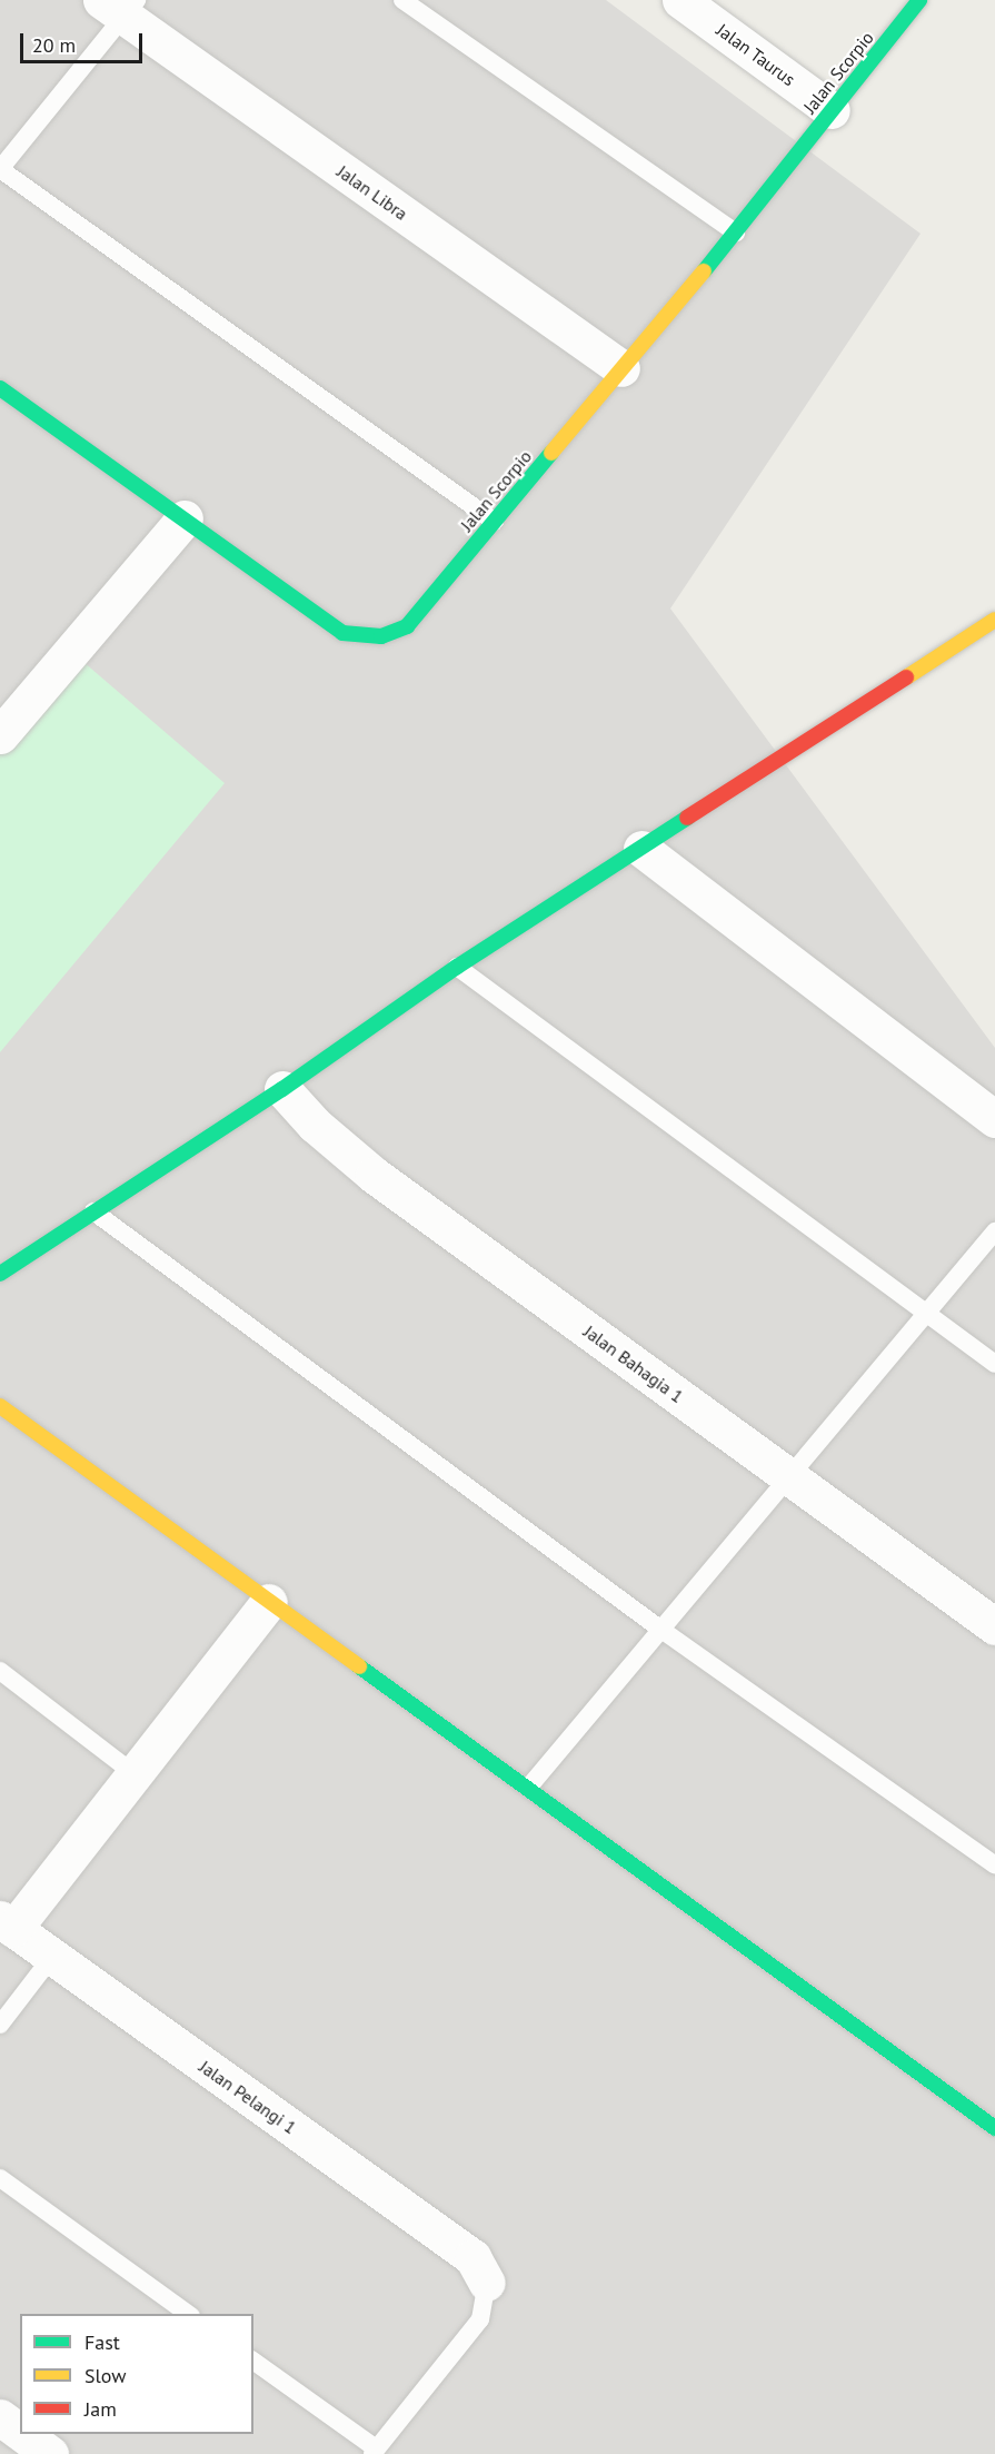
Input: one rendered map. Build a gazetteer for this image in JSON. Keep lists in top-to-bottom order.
{
  "streets": {
    "street": [
      "Jalan Taurus",
      "Jalan Scorpio",
      "Jalan Libra",
      "Jalan Bahagia 1",
      "Jalan Pelangi 1"
    ]
  },
  "crossings": [
    ["Jalan Taurus", "Jalan Scorpio"],
    ["Jalan Scorpio", "Jalan Libra"]
  ],
  "legend": ["Fast", "Slow", "Jam"],
  "scale_bar": "20 m"
}
